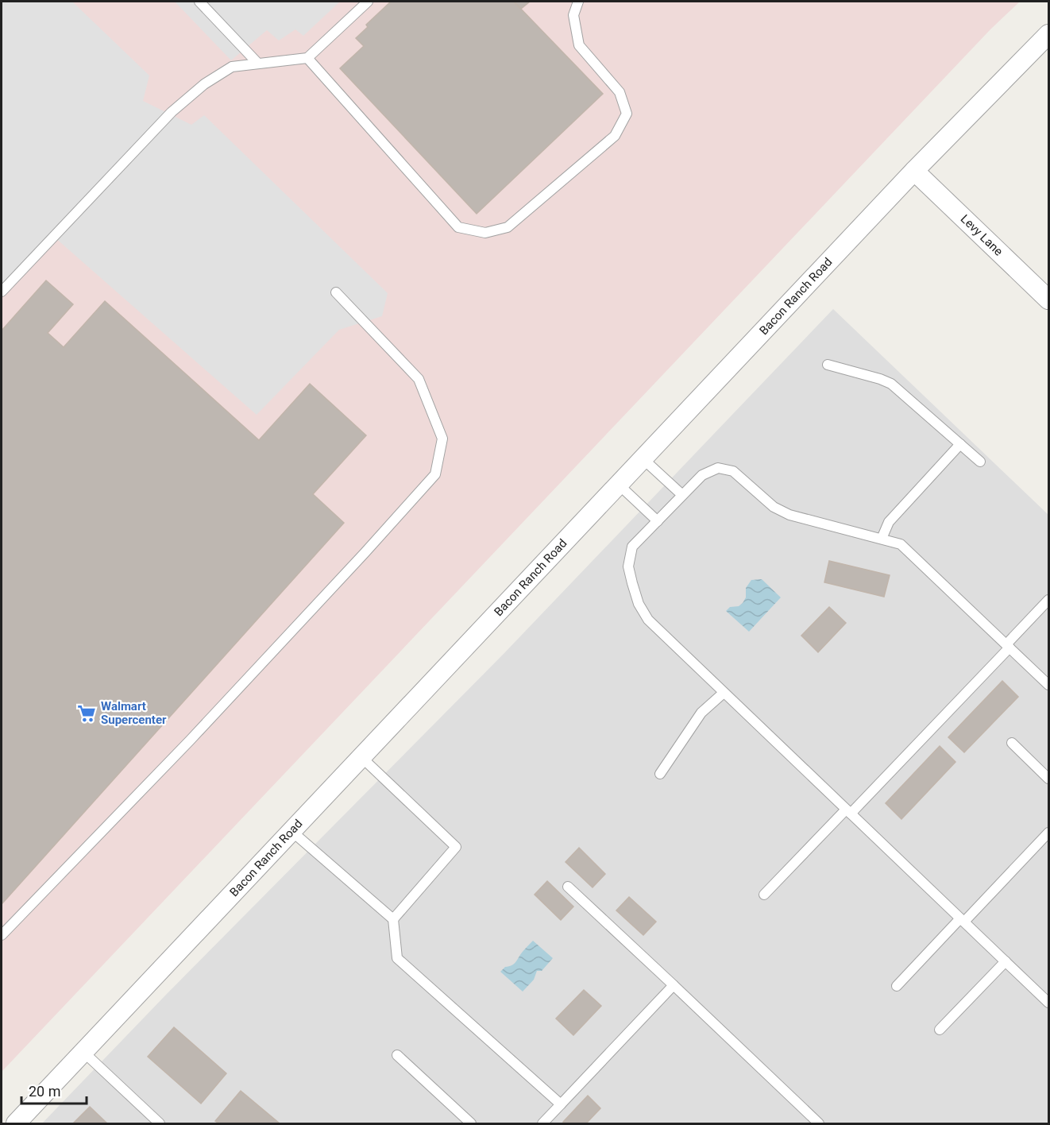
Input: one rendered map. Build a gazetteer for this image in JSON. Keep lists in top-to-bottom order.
{
  "streets": {
    "street": ["Levy Lane", "Bacon Ranch Road"]
  },
  "crossings": [
    ["Levy Lane", "Bacon Ranch Road"]
  ],
  "places": {
    "supermarket": ["Walmart Supercenter"]
  },
  "scale_bar": "20 m"
}
